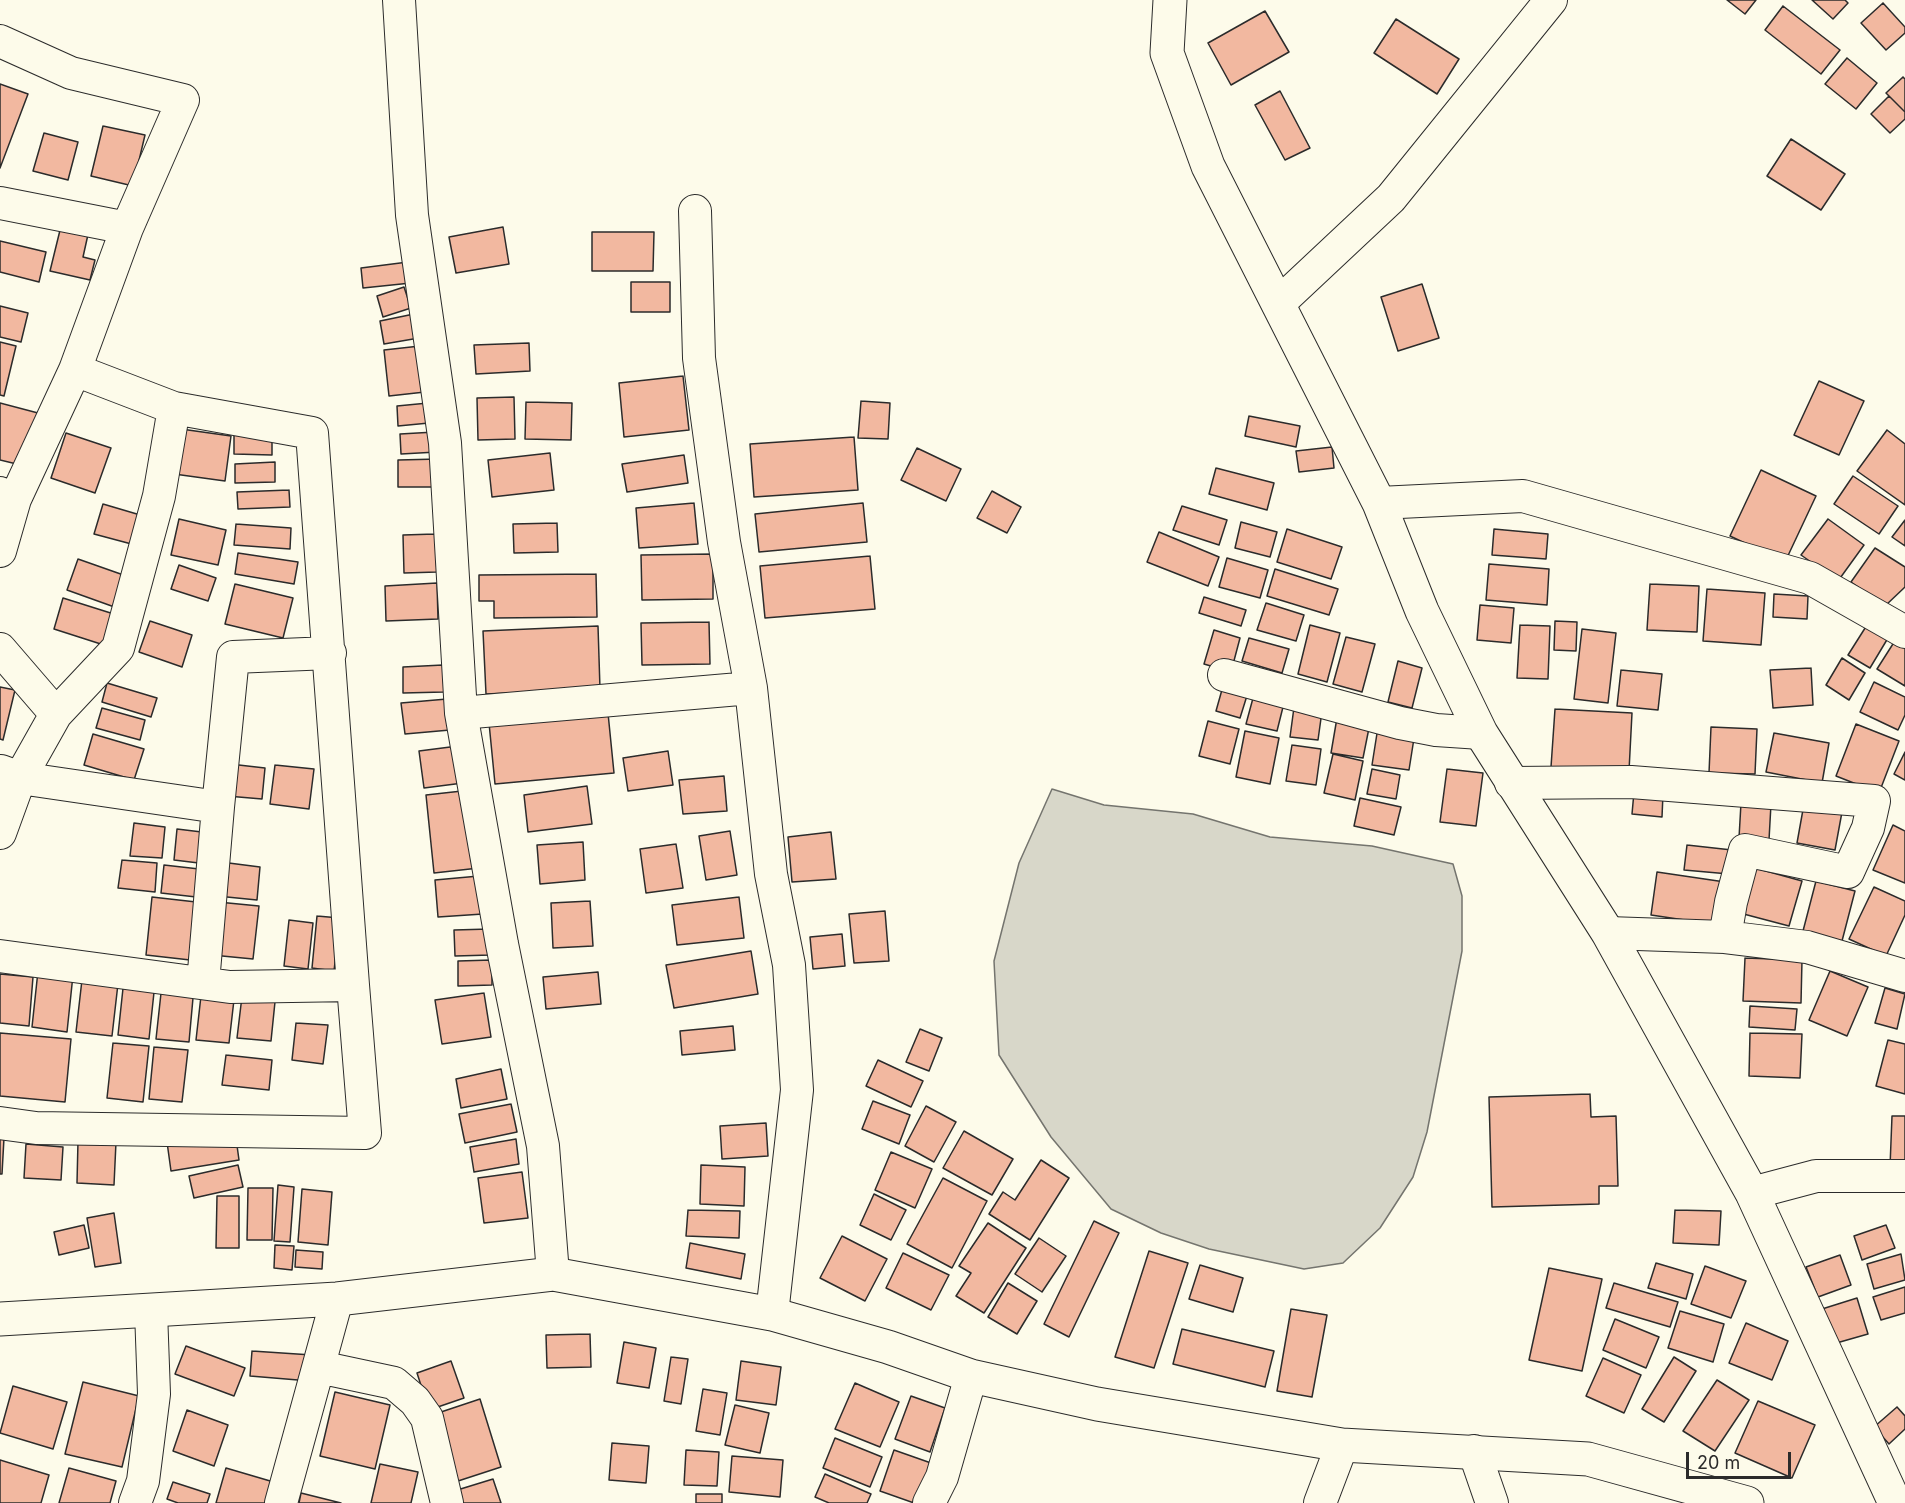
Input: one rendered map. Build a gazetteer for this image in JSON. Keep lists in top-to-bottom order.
{
  "scale_bar": "20 m"
}
